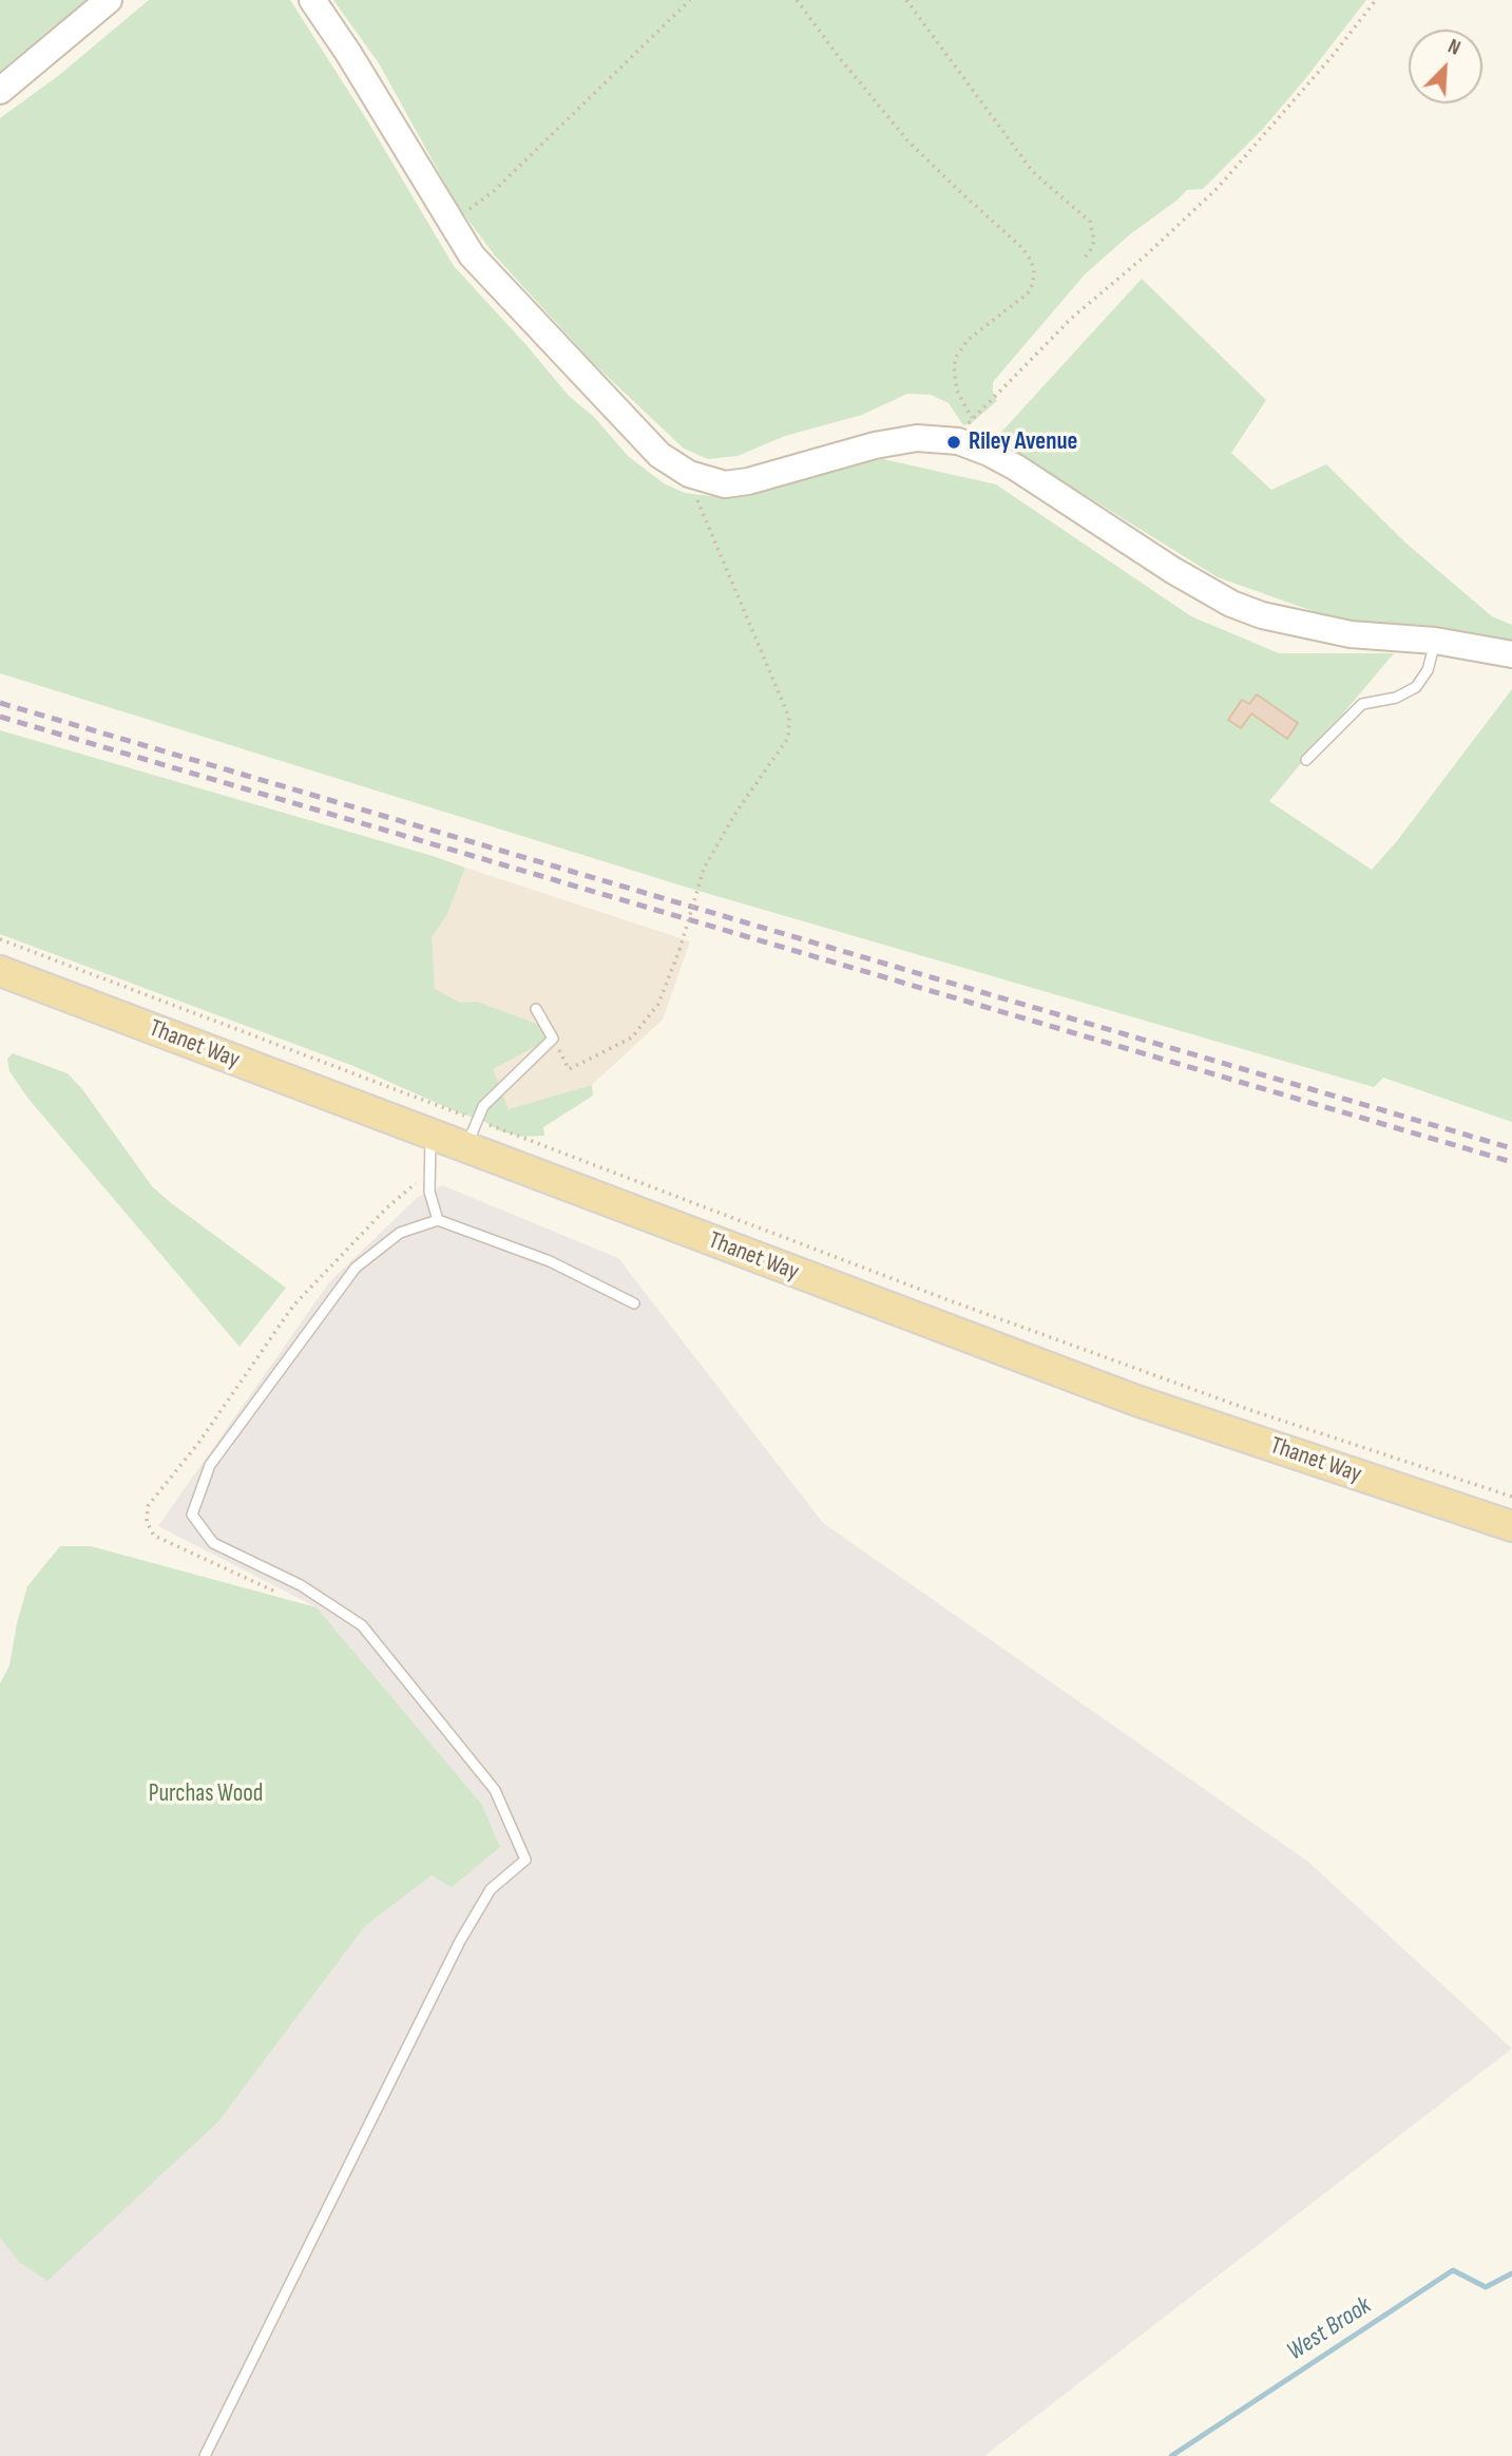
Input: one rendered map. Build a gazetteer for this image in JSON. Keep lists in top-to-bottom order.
{
  "streets": {
    "main road": ["Thanet Way"]
  },
  "water": ["West Brook"],
  "parks": ["Purchas Wood"],
  "places": ["Riley Avenue"],
  "north": "top right"
}
